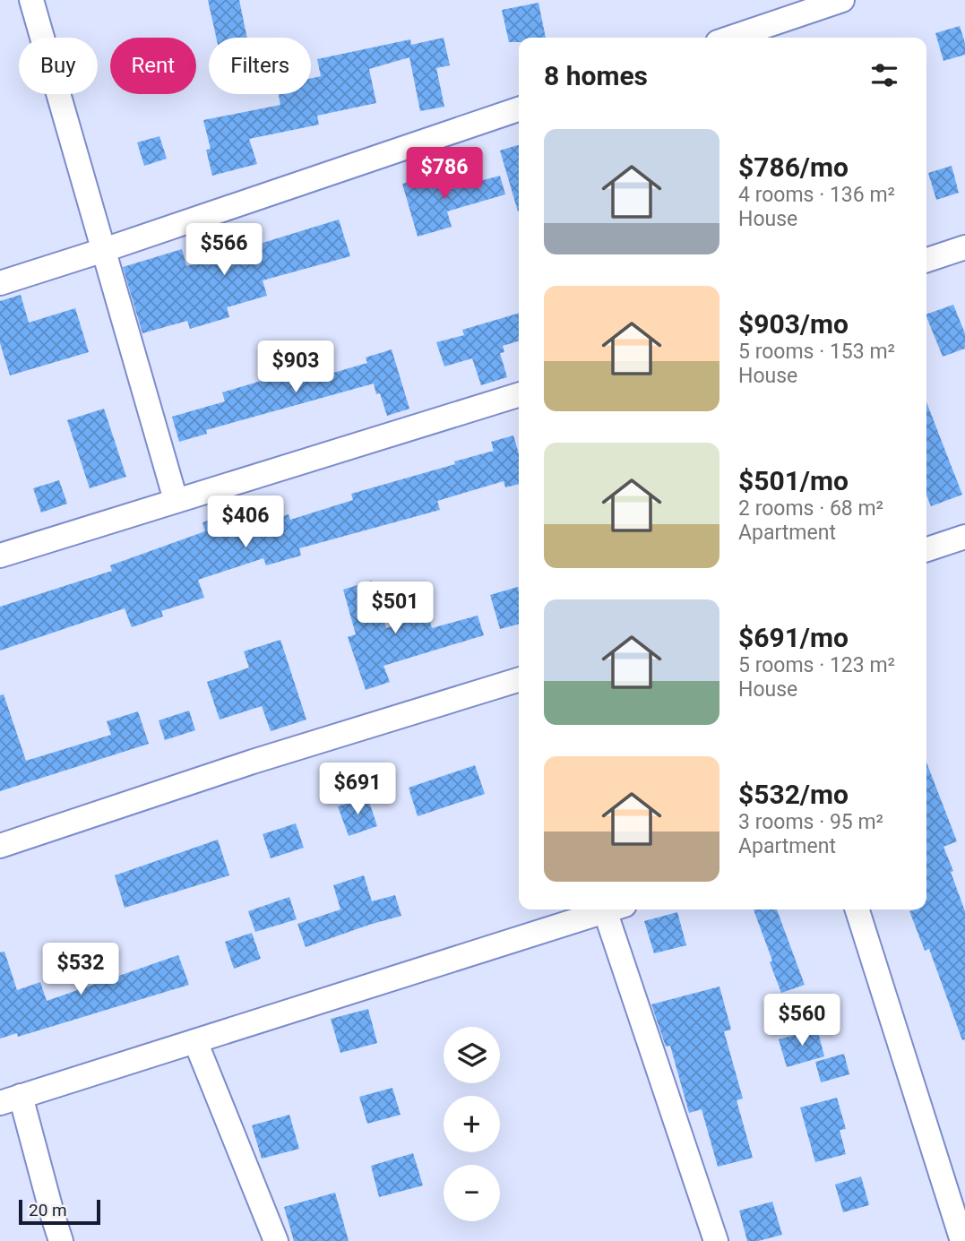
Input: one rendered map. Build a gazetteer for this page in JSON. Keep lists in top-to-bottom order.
{
  "scale_bar": "20 m",
  "page": {
    "chip": ["Buy", "Rent", "Filters"],
    "heading": "8 homes",
    "list": [
      {
        "name": "$786/mo",
        "note": "4 rooms · 136 m² · House"
      },
      {
        "name": "$903/mo",
        "note": "5 rooms · 153 m² · House"
      },
      {
        "name": "$501/mo",
        "note": "2 rooms · 68 m² · Apartment"
      },
      {
        "name": "$691/mo",
        "note": "5 rooms · 123 m² · House"
      },
      {
        "name": "$532/mo",
        "note": "3 rooms · 95 m² · Apartment"
      }
    ],
    "price": [
      "$786",
      "$566",
      "$903",
      "$406",
      "$501",
      "$691",
      "$532",
      "$560"
    ],
    "map_buttons": ["+", "−"],
    "scale": "20 m"
  }
}
